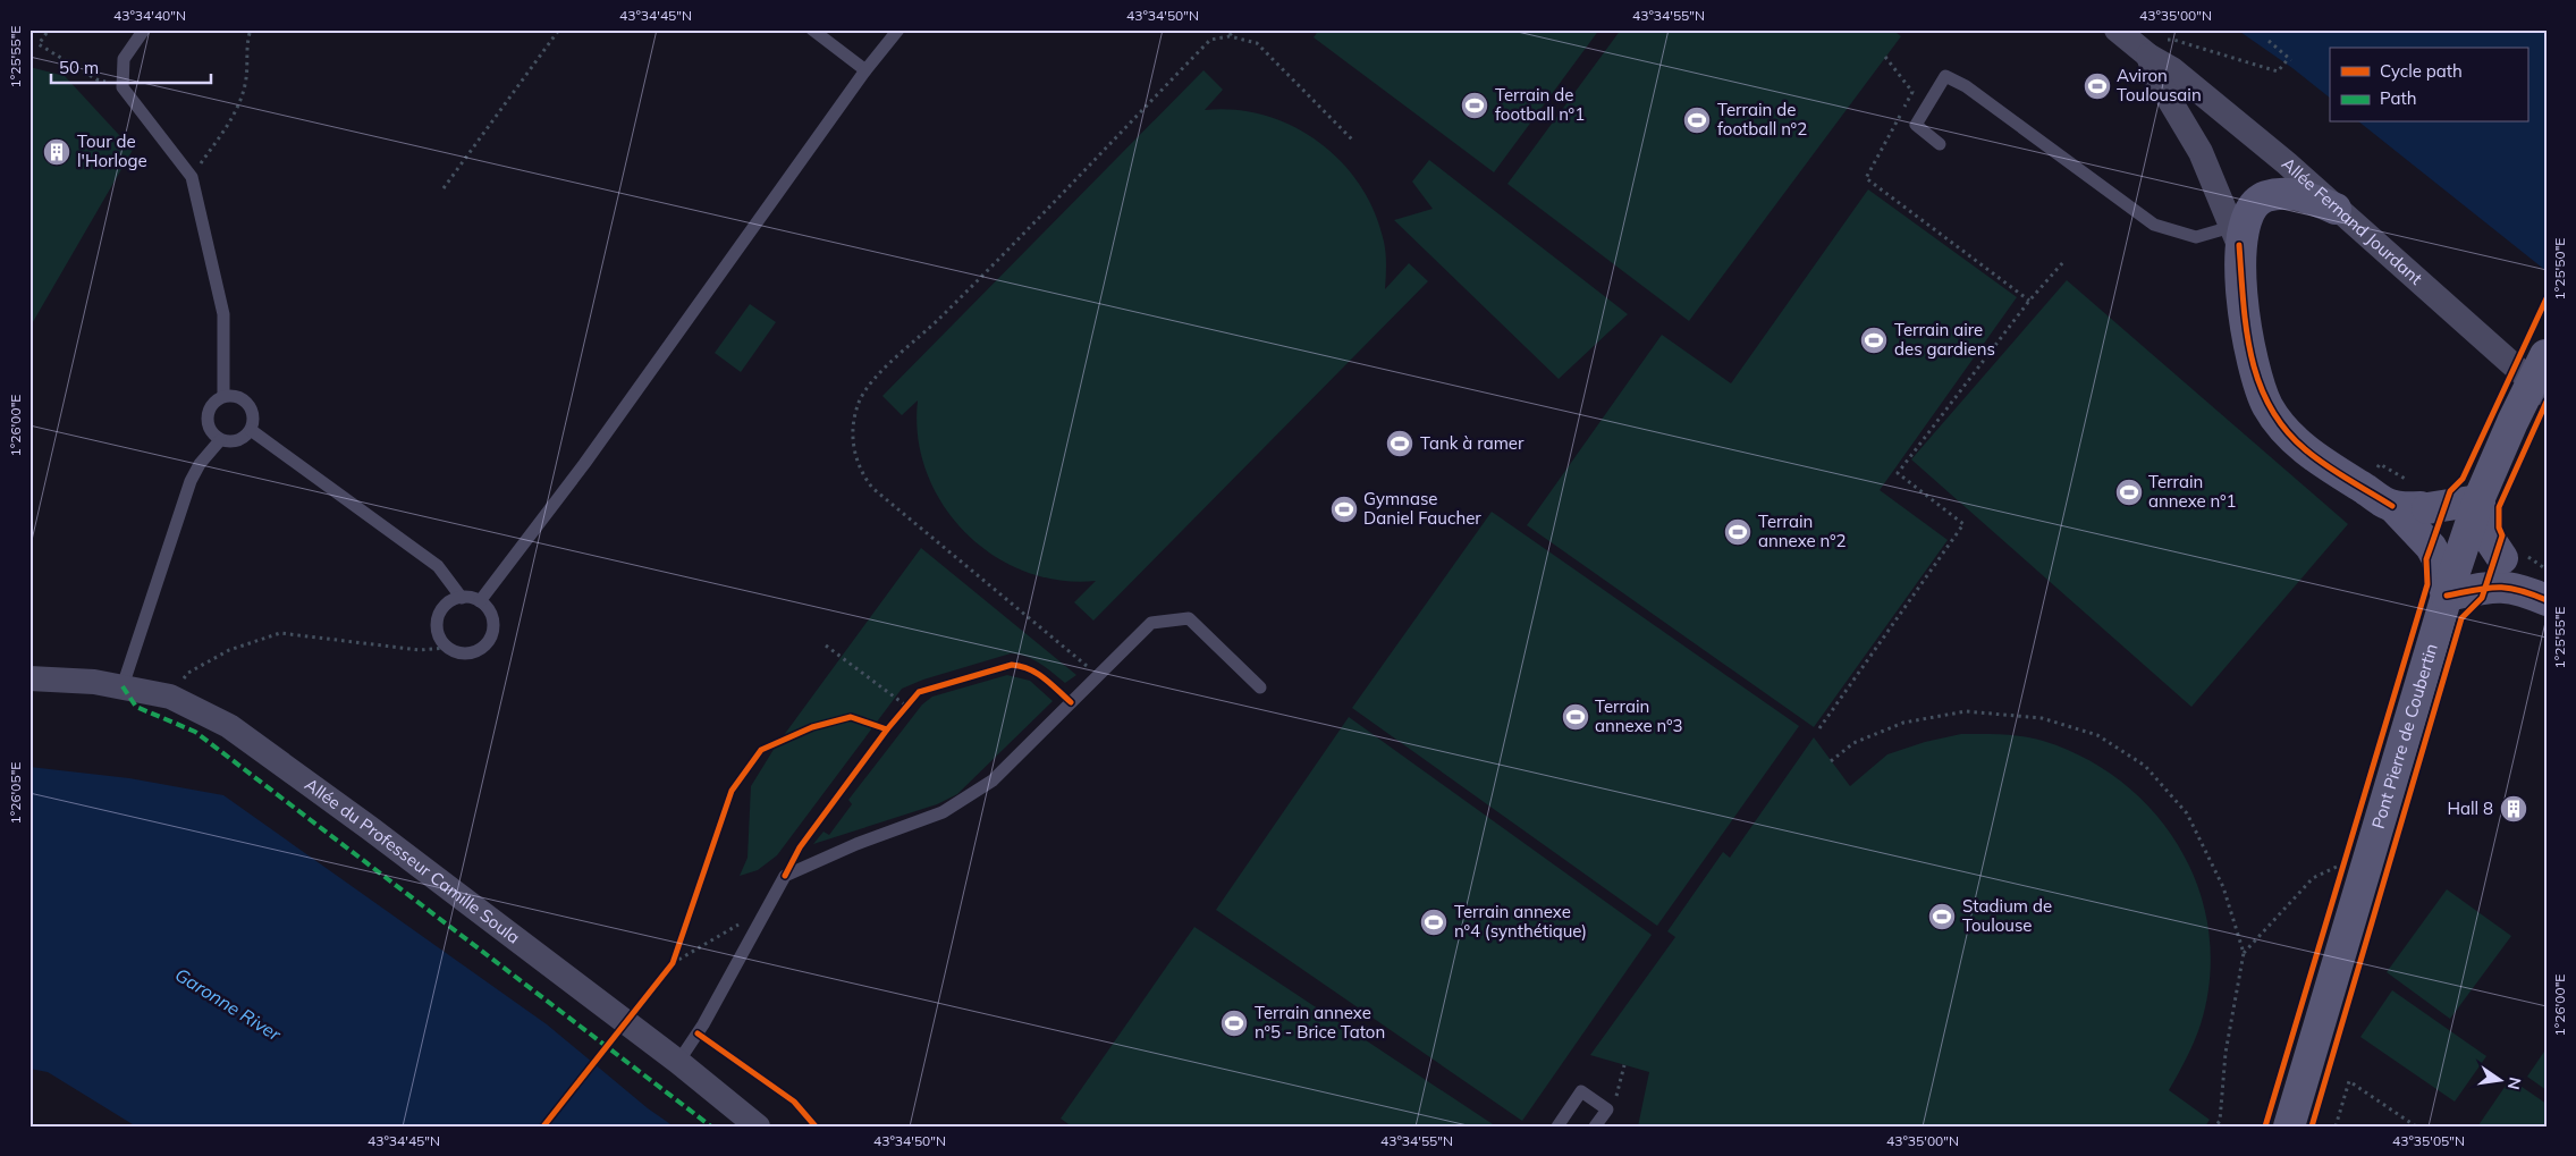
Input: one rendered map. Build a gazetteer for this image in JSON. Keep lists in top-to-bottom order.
{
  "streets": {
    "main road": ["Pont Pierre de Coubertin"],
    "street": ["Allée Fernand Jourdant", "Allée du Professeur Camille Soula"]
  },
  "crossings": [
    ["Allée Fernand Jourdant", "Pont Pierre de Coubertin"]
  ],
  "water": ["Garonne River"],
  "places": {
    "sports": [
      "Aviron Toulousain",
      "Terrain de football n°1",
      "Terrain de football n°2",
      "Terrain aire des gardiens",
      "Tank à ramer",
      "Terrain annexe n°1",
      "Gymnase Daniel Faucher",
      "Terrain annexe n°2",
      "Terrain annexe n°3",
      "Stadium de Toulouse",
      "Terrain annexe n°4 (synthétique)",
      "Terrain annexe n°5 - Brice Taton"
    ],
    "building": ["Tour de l'Horloge", "Hall 8"]
  },
  "legend": ["Cycle path", "Path"],
  "scale_bar": "50 m",
  "north": "right",
  "coordinates": [
    "43°34'40\"N",
    "43°34'45\"N",
    "43°34'50\"N",
    "43°34'55\"N",
    "43°35'00\"N",
    "1°25'55\"E",
    "1°25'50\"E",
    "1°26'00\"E",
    "1°26'05\"E",
    "43°35'05\"N"
  ]
}
